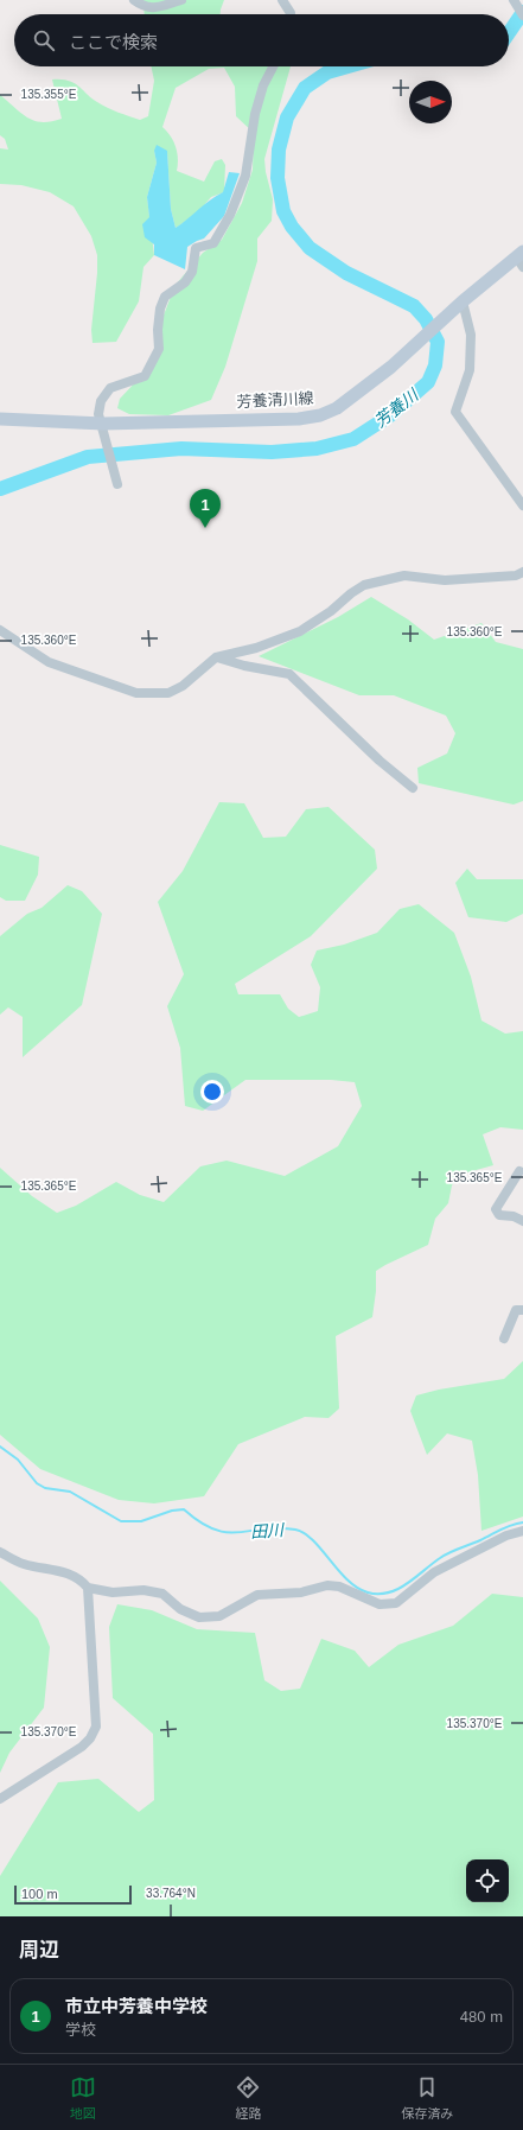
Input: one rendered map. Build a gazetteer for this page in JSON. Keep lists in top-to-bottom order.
{
  "streets": {
    "main road": ["芳養清川線"]
  },
  "water": ["芳養川", "田川"],
  "scale_bar": "100 m",
  "north": "right",
  "page": {
    "search": "ここで検索",
    "pins": "1",
    "scale": "100 m",
    "heading": "周辺",
    "list": [
      {
        "mark": "1",
        "name": "市立中芳養中学校",
        "note": "学校",
        "value": "480 m"
      }
    ],
    "nav": ["地図", "経路", "保存済み"]
  },
  "coordinates": [
    "135.355°E",
    "135.360°E",
    "135.365°E",
    "135.370°E",
    "33.764°N"
  ]
}
